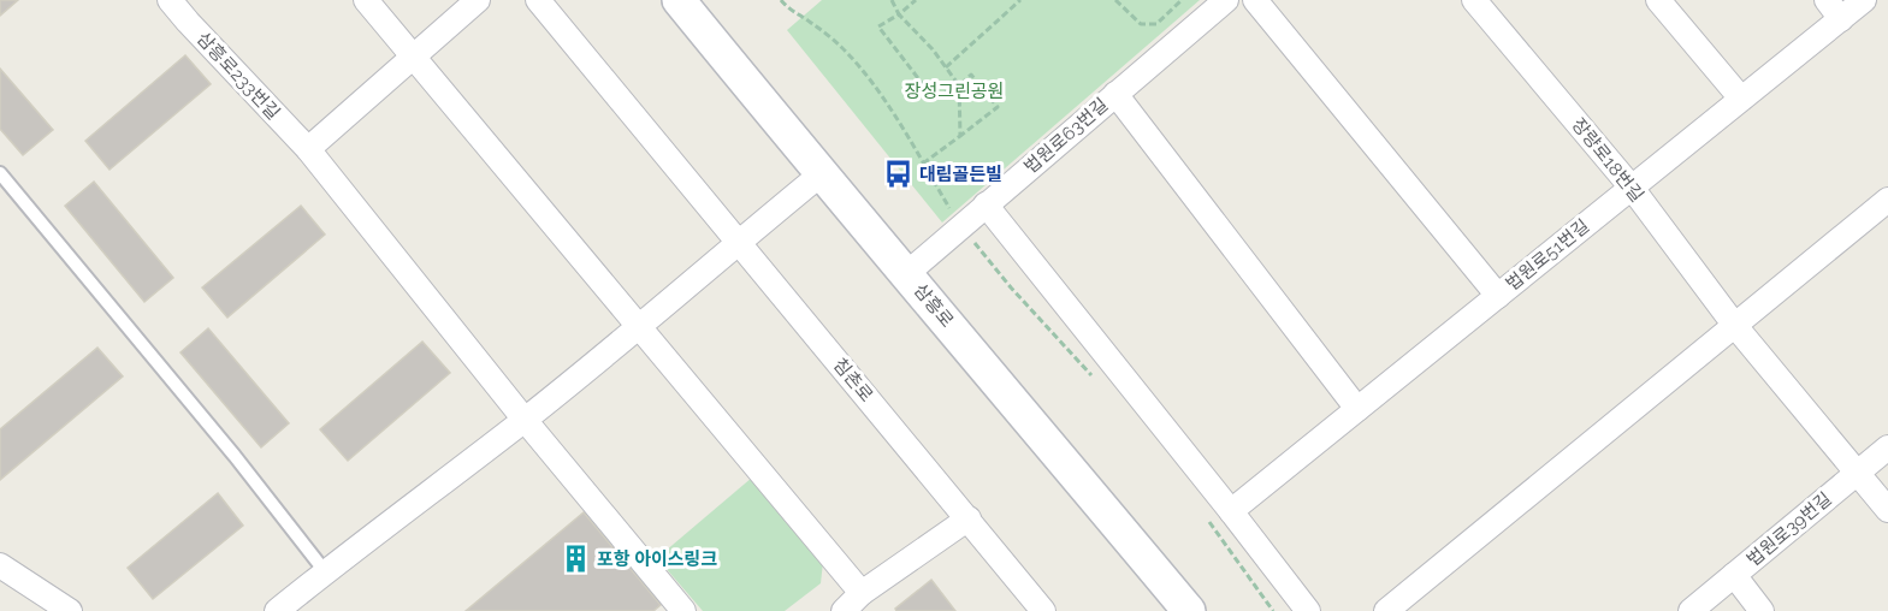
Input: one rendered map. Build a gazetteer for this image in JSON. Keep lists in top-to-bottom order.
{
  "streets": {
    "main road": ["삼흥로"],
    "street": [
      "삼흥로233번길",
      "법원로63번길",
      "장량로18번길",
      "법원로51번길",
      "침촌로",
      "법원로39번길"
    ]
  },
  "crossings": [
    ["법원로63번길", "삼흥로"],
    ["장량로18번길", "법원로51번길"],
    ["장량로18번길", "법원로39번길"]
  ],
  "parks": ["장성그린공원"],
  "places": {
    "bus stop": ["대림골든빌"],
    "building": ["포항 아이스링크"]
  }
}
